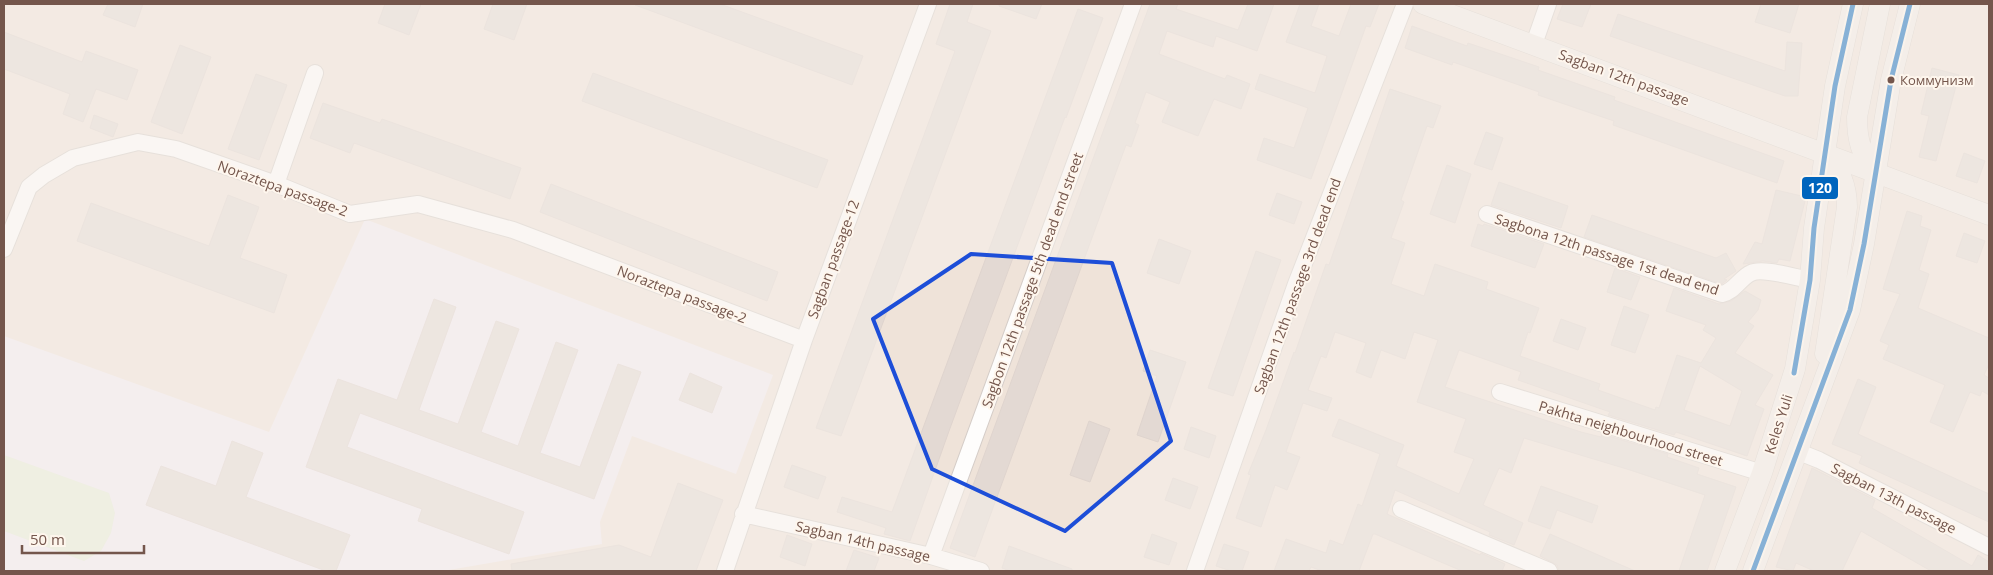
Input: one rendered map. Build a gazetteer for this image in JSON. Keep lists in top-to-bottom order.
{
  "streets": {
    "main road": ["Sagban 12th passage", "Keles Yuli"],
    "street": [
      "Noraztepa passage-2",
      "Sagbona 12th passage 1st dead end",
      "Sagban passage-12",
      "Sagbon 12th passage 5th dead end street",
      "Sagban 12th passage 3rd dead end",
      "Pakhta neighbourhood street",
      "Sagban 13th passage",
      "Sagban 14th passage"
    ]
  },
  "crossings": [
    ["Sagban 12th passage", "Keles Yuli"],
    ["Noraztepa passage-2", "Sagban passage-12"],
    ["Sagbona 12th passage 1st dead end", "Keles Yuli"],
    ["Sagban passage-12", "Sagban 14th passage"],
    ["Sagbon 12th passage 5th dead end street", "Sagban 14th passage"],
    ["Keles Yuli", "Pakhta neighbourhood street"],
    ["Keles Yuli", "Sagban 13th passage"]
  ],
  "places": ["Коммунизм"],
  "lines": ["transit line 120"],
  "scale_bar": "50 m"
}
